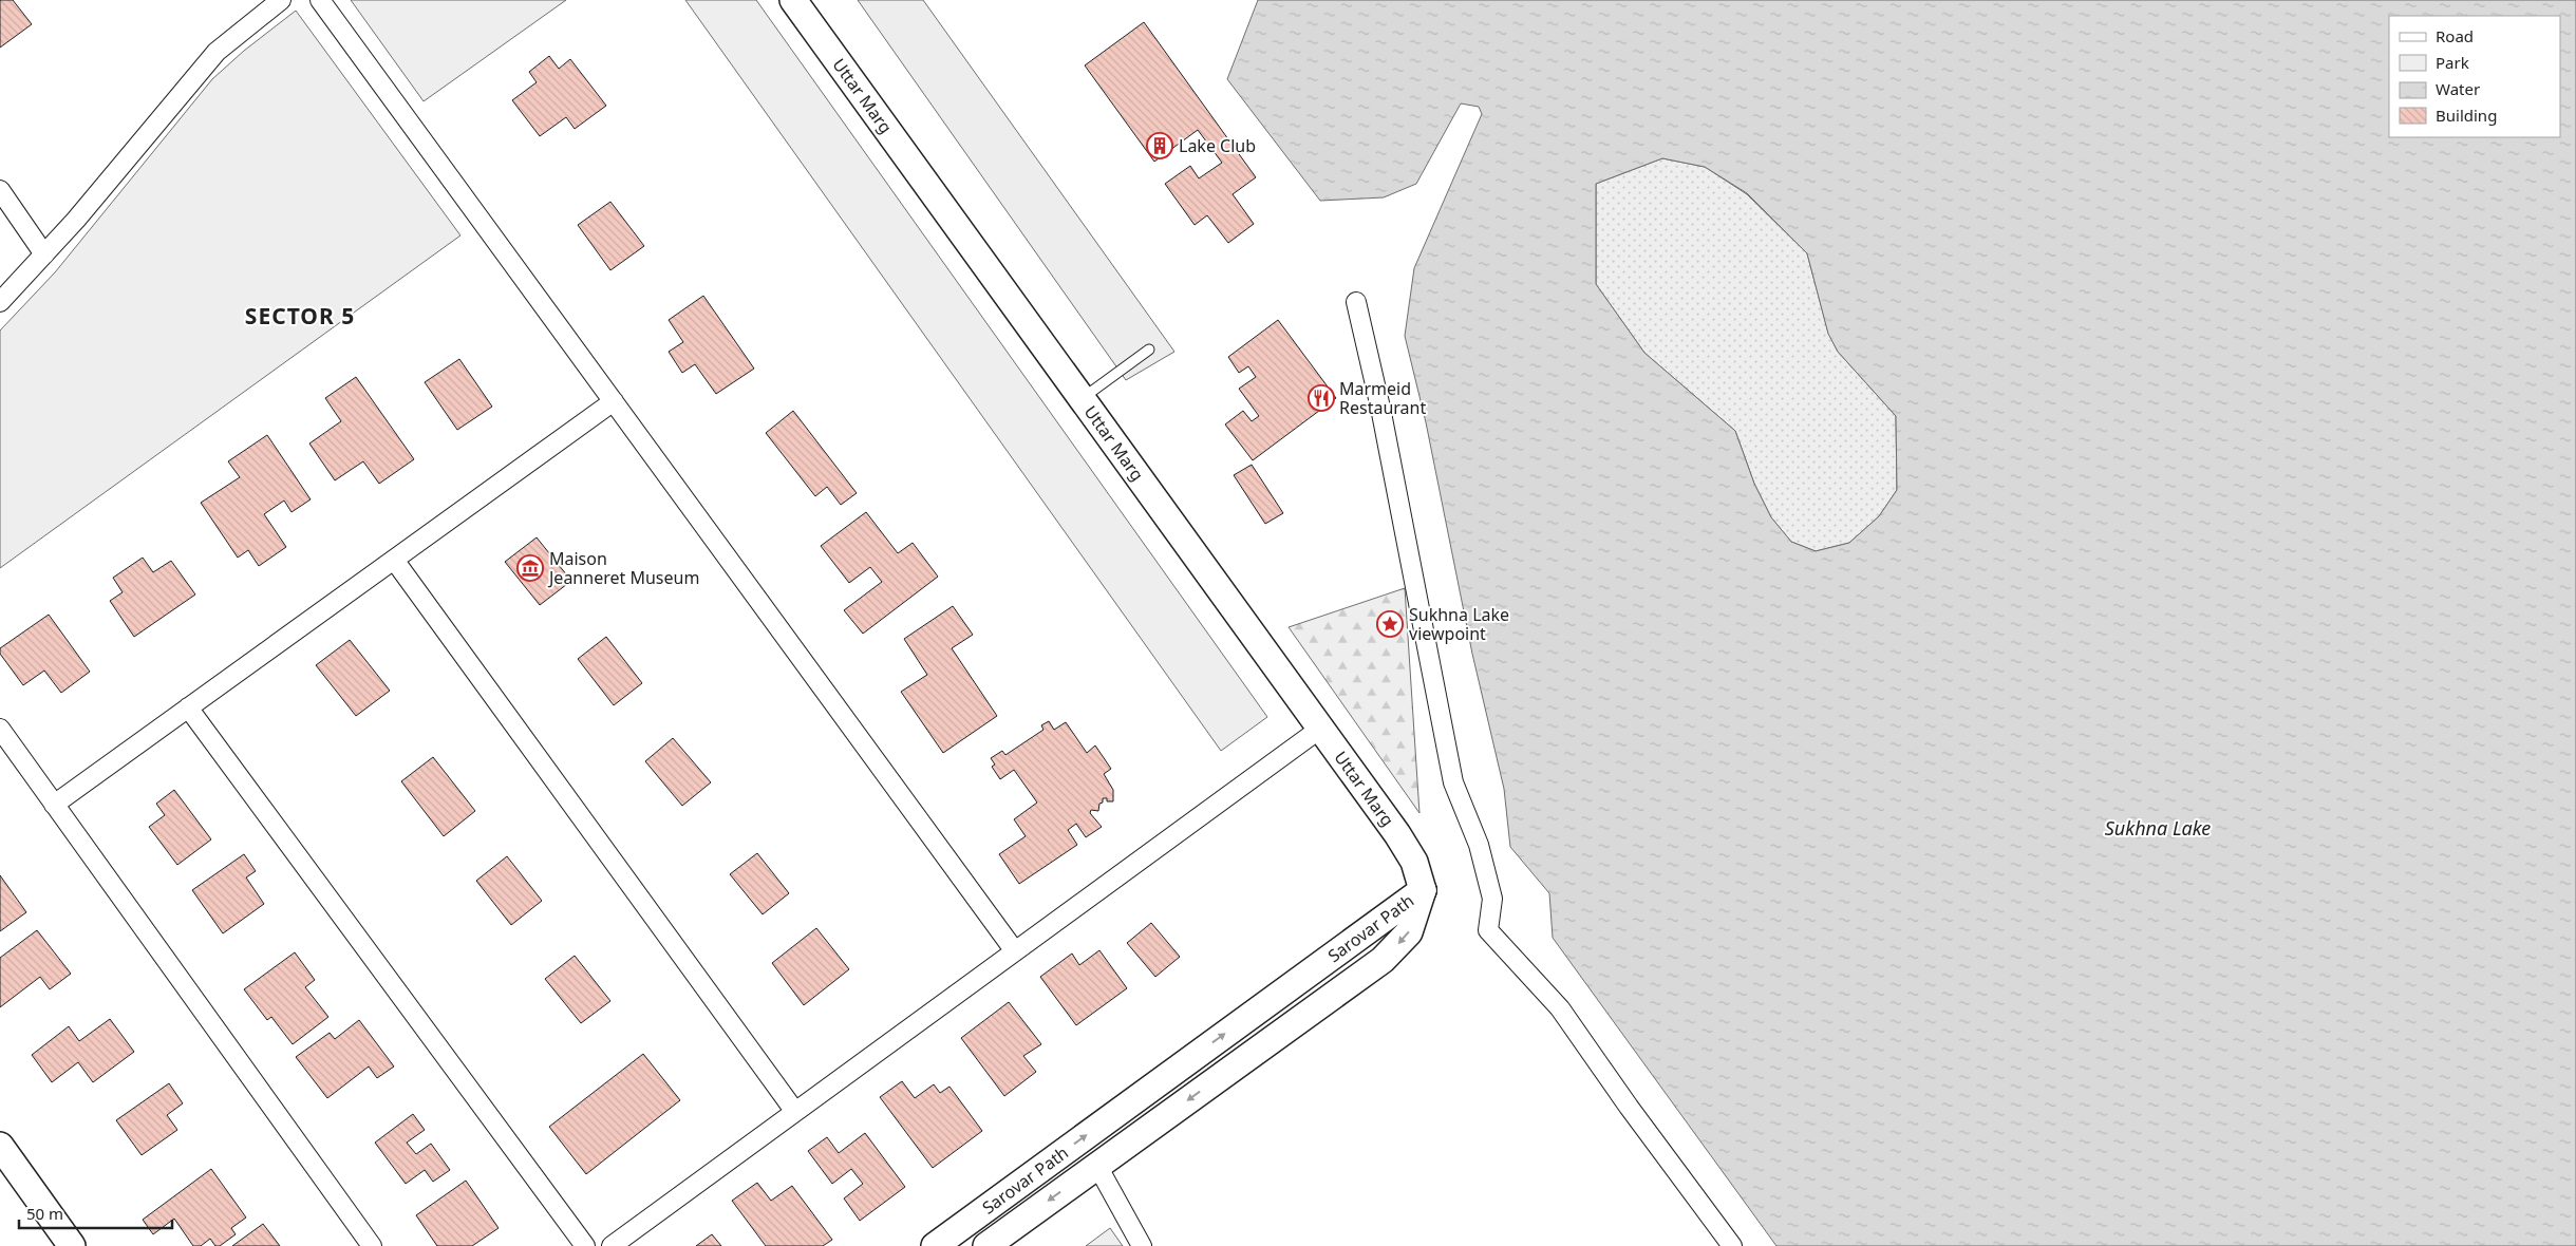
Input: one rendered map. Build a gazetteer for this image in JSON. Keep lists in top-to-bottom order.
{
  "streets": {
    "main road": ["Uttar Marg", "Sarovar Path"]
  },
  "crossings": [
    ["Uttar Marg", "Sarovar Path"]
  ],
  "districts": ["SECTOR 5"],
  "water": ["Sukhna Lake"],
  "places": {
    "building": ["Lake Club"],
    "restaurant": ["Marmeid Restaurant"],
    "museum": ["Maison Jeanneret Museum"],
    "place": ["Sukhna Lake viewpoint"]
  },
  "legend": [
    "Road",
    "Park",
    "Water",
    "Building"
  ],
  "scale_bar": "50 m"
}
